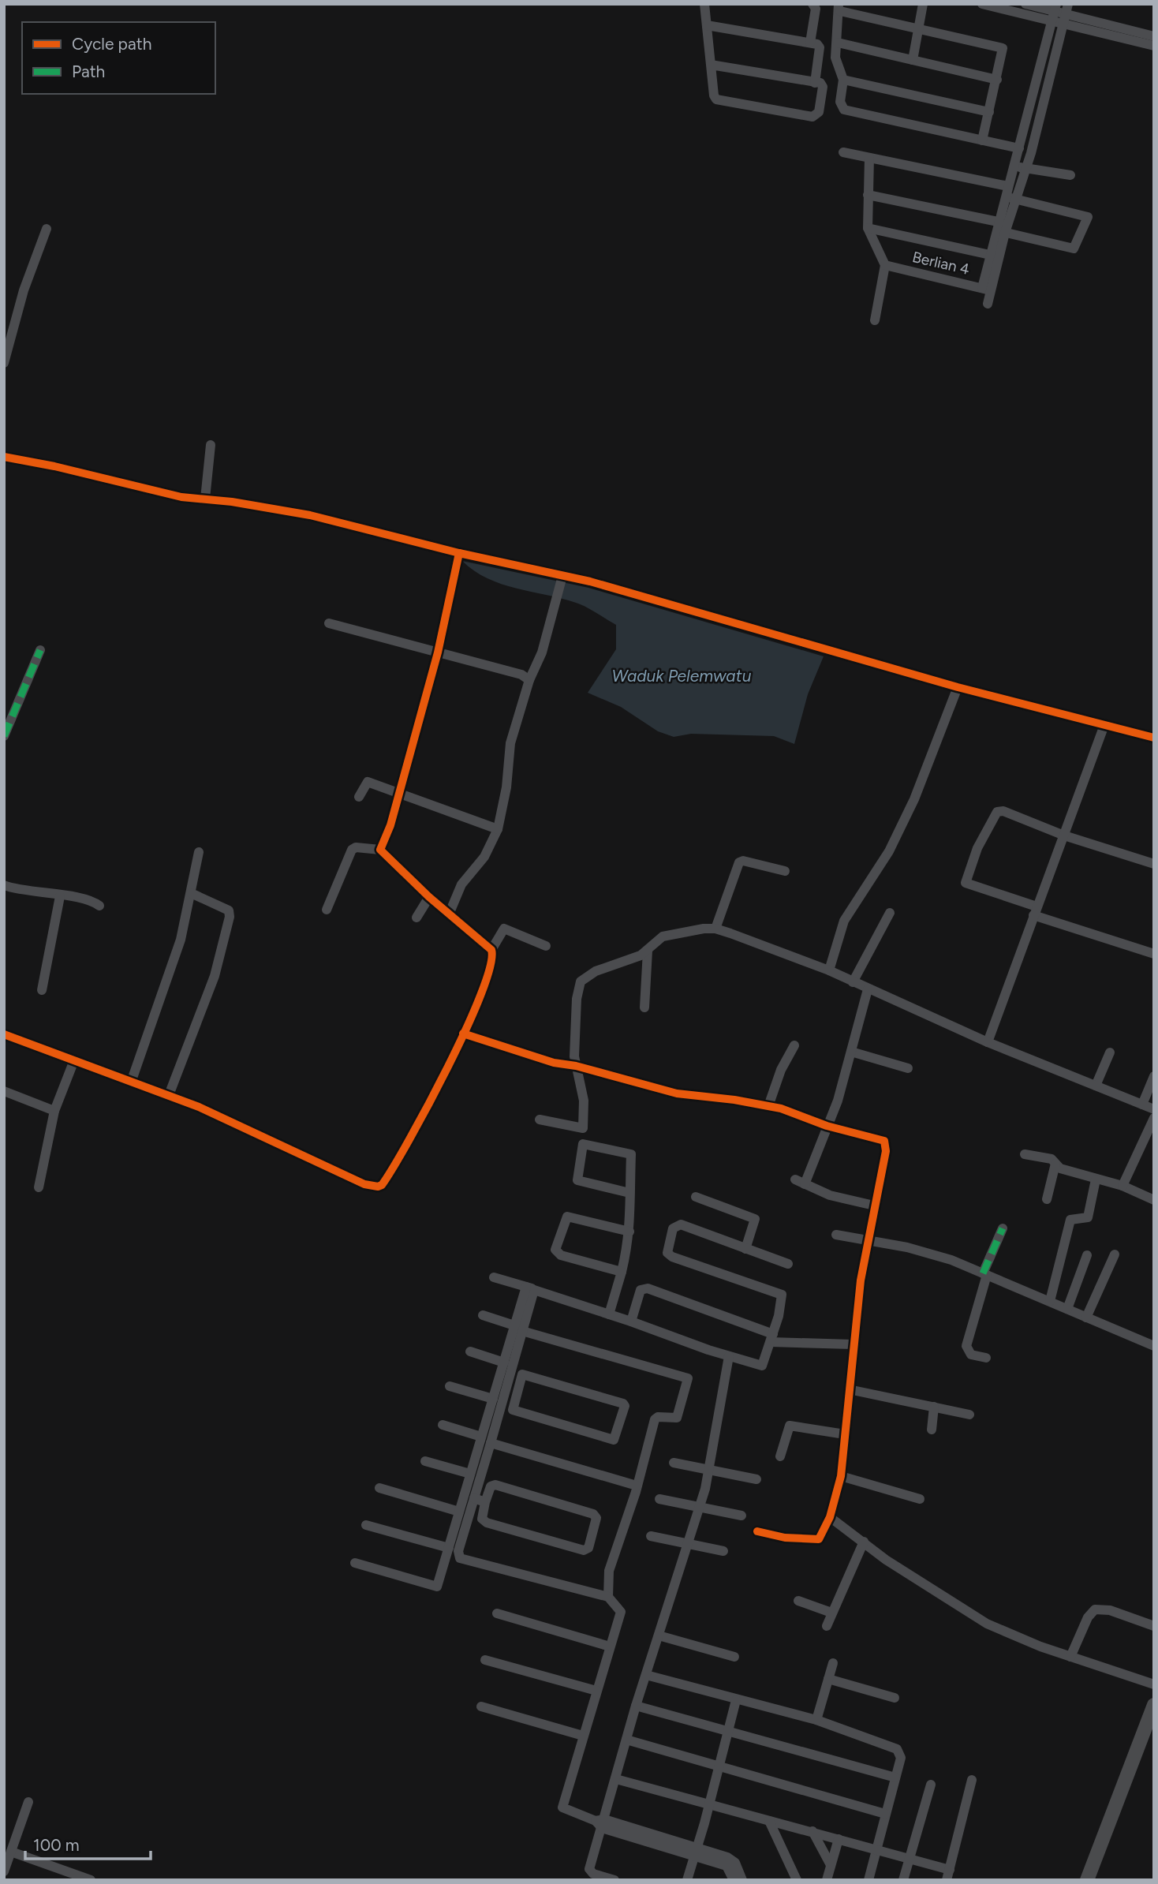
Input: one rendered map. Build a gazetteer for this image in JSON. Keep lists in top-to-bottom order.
{
  "streets": {
    "street": ["Berlian 4"]
  },
  "water": ["Waduk Pelemwatu"],
  "legend": ["Cycle path", "Path"],
  "scale_bar": "100 m"
}
